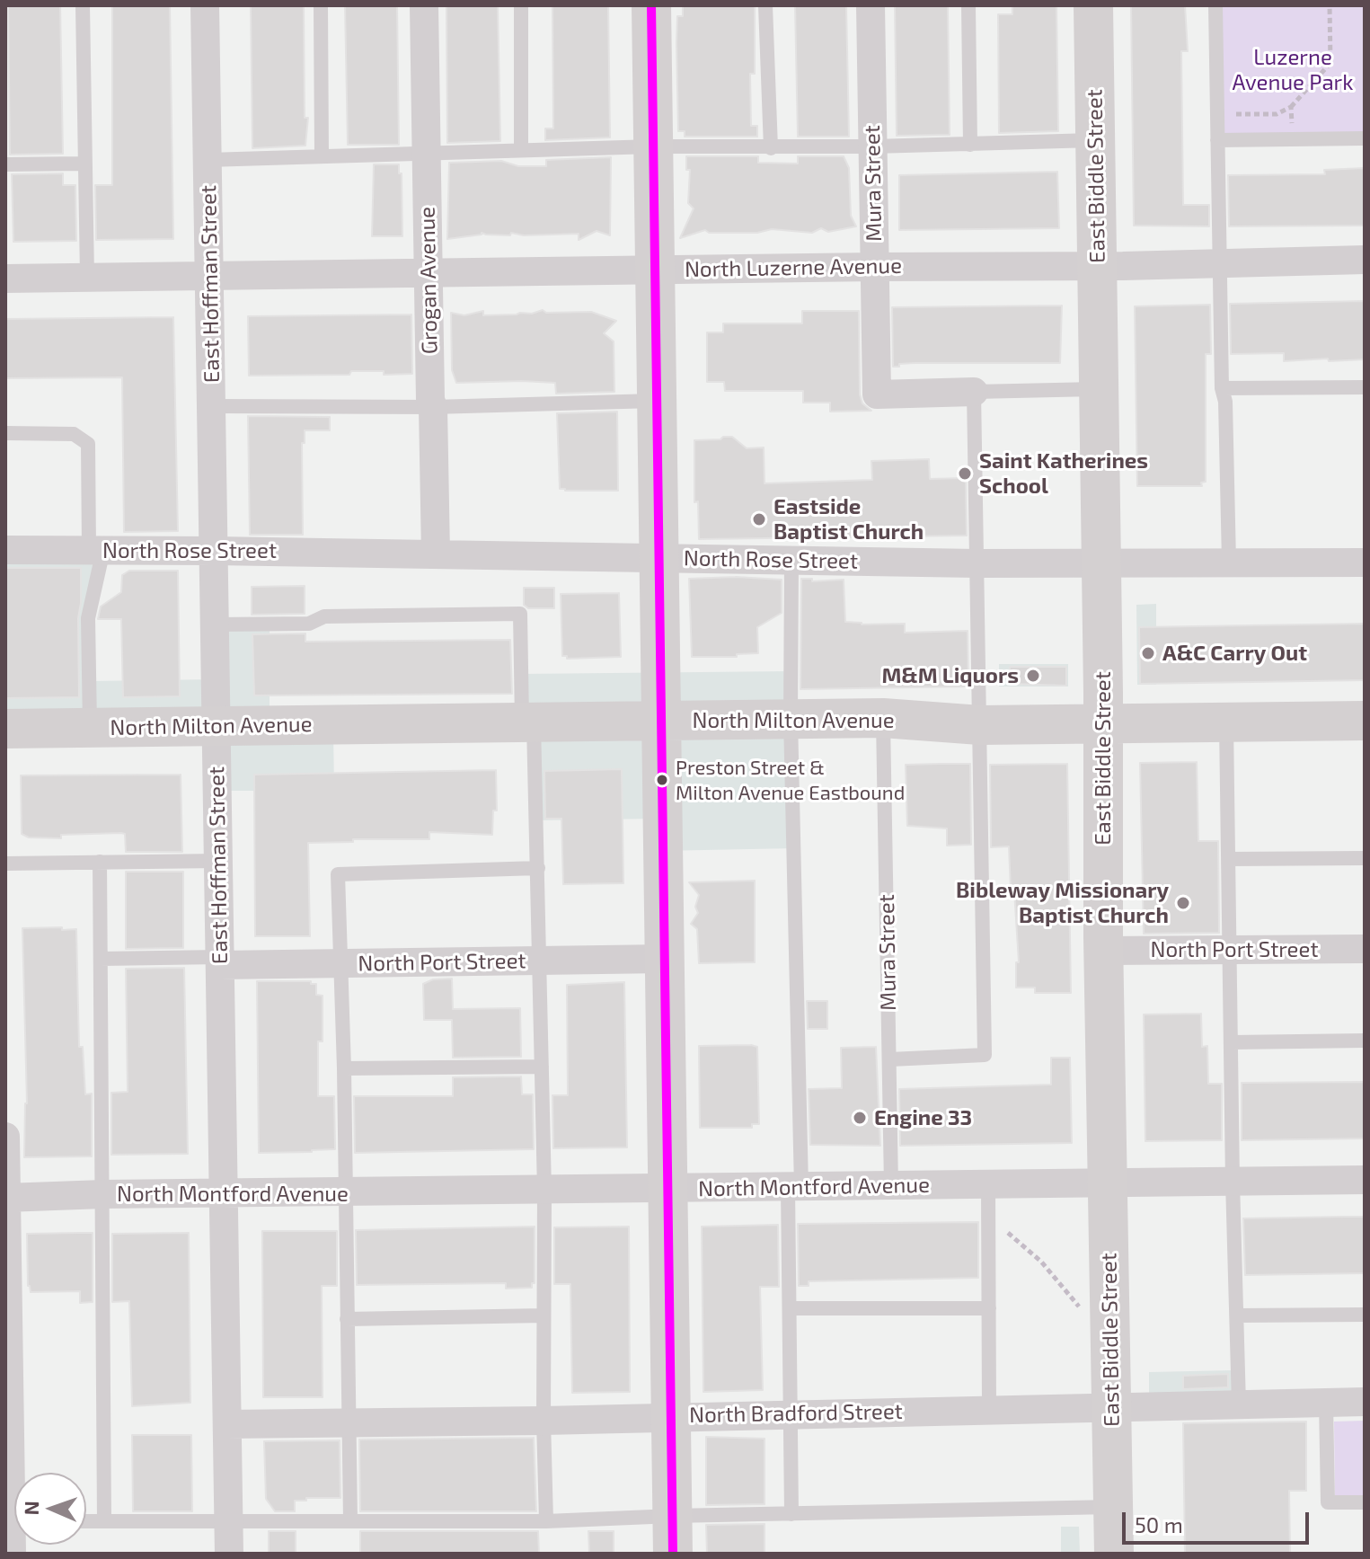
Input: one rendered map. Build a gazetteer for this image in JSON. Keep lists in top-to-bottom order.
{
  "streets": {
    "street": [
      "East Biddle Street",
      "Mura Street",
      "North Luzerne Avenue",
      "Grogan Avenue",
      "East Hoffman Street",
      "North Rose Street",
      "North Milton Avenue",
      "North Port Street",
      "North Montford Avenue",
      "North Bradford Street"
    ]
  },
  "crossings": [
    ["East Biddle Street", "North Luzerne Avenue"],
    ["East Biddle Street", "North Rose Street"],
    ["East Biddle Street", "North Milton Avenue"],
    ["East Biddle Street", "North Port Street"],
    ["East Biddle Street", "North Montford Avenue"],
    ["East Biddle Street", "North Bradford Street"],
    ["Mura Street", "North Luzerne Avenue"],
    ["Mura Street", "North Milton Avenue"],
    ["Mura Street", "North Montford Avenue"],
    ["North Luzerne Avenue", "Grogan Avenue"],
    ["North Luzerne Avenue", "East Hoffman Street"],
    ["Grogan Avenue", "North Rose Street"],
    ["East Hoffman Street", "North Rose Street"],
    ["East Hoffman Street", "North Milton Avenue"],
    ["East Hoffman Street", "North Port Street"],
    ["East Hoffman Street", "North Montford Avenue"],
    ["East Hoffman Street", "North Bradford Street"]
  ],
  "parks": ["Luzerne Avenue Park"],
  "places": [
    "Saint Katherines School",
    "Eastside Baptist Church",
    "A&C Carry Out",
    "M&M Liquors",
    "Preston Street & Milton Avenue Eastbound",
    "Bibleway Missionary Baptist Church",
    "Engine 33"
  ],
  "scale_bar": "50 m",
  "north": "left"
}
